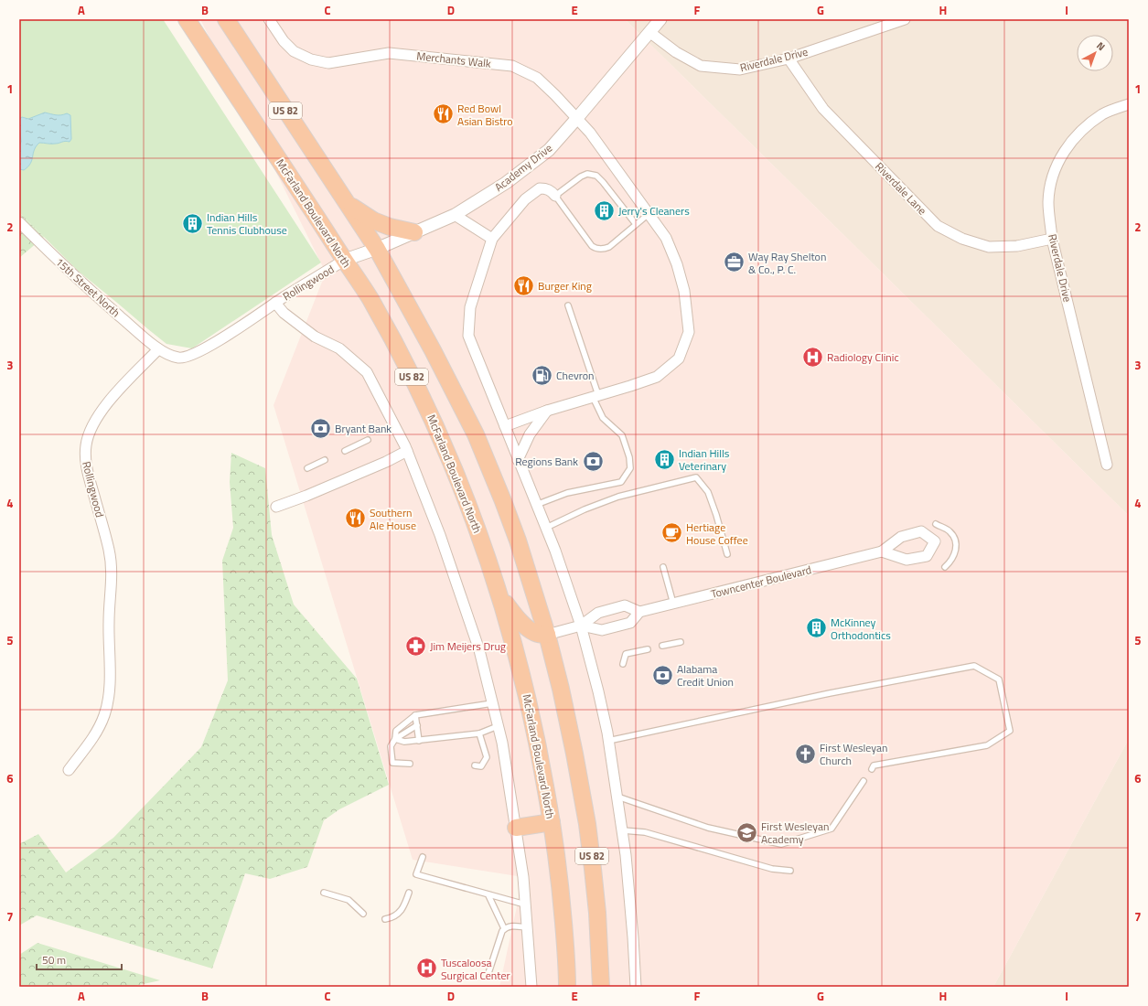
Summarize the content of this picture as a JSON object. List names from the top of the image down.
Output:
{
  "streets": {
    "highway": ["US 82", "McFarland Boulevard North"],
    "street": [
      "Merchants Walk",
      "Riverdale Drive",
      "Academy Drive",
      "Riverdale Lane",
      "Rollingwood",
      "15th Street North",
      "Towncenter Boulevard"
    ]
  },
  "crossings": [
    ["Merchants Walk", "Academy Drive"],
    ["Riverdale Drive", "Academy Drive"],
    ["Riverdale Drive", "Riverdale Lane"],
    ["US 82", "Academy Drive"],
    ["US 82", "Towncenter Boulevard"],
    ["Academy Drive", "McFarland Boulevard North"],
    ["Academy Drive", "Rollingwood"],
    ["McFarland Boulevard North", "Rollingwood"],
    ["Rollingwood", "15th Street North"]
  ],
  "places": {
    "restaurant": ["Red Bowl Asian Bistro", "Burger King", "Southern Ale House"],
    "building": [
      "Jerry's Cleaners",
      "Indian Hills Tennis Clubhouse",
      "Indian Hills Veterinary",
      "McKinney Orthodontics"
    ],
    "office": ["Way Ray Shelton & Co., P. C."],
    "hospital": ["Radiology Clinic", "Tuscaloosa Surgical Center"],
    "fuel station": ["Chevron"],
    "bank": ["Bryant Bank", "Regions Bank", "Alabama Credit Union"],
    "cafe": ["Hertiage House Coffee"],
    "pharmacy": ["Jim Meijers Drug"],
    "church": ["First Wesleyan Church"],
    "school or university": ["First Wesleyan Academy"]
  },
  "scale_bar": "50 m",
  "north": "top right",
  "grid": {
    "columns": [
      "A",
      "B",
      "C",
      "D",
      "E",
      "F",
      "G",
      "H",
      "I"
    ],
    "rows": [
      "1",
      "2",
      "3",
      "4",
      "5",
      "6",
      "7"
    ]
  }
}
